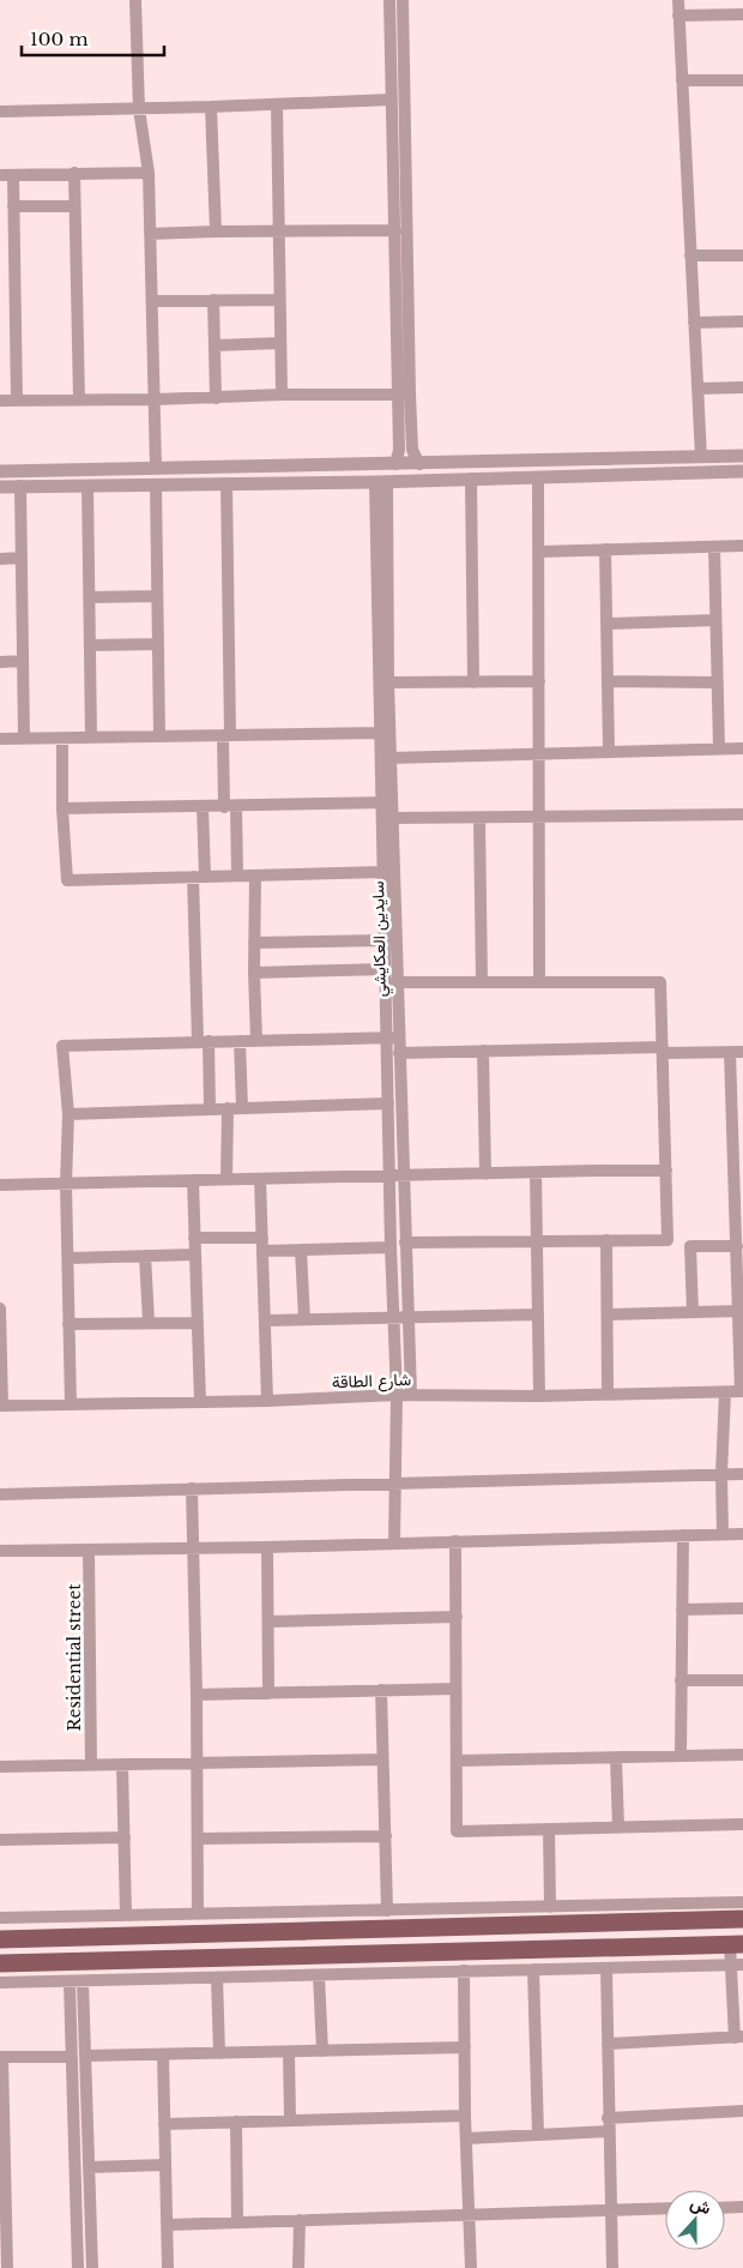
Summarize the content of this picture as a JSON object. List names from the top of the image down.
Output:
{
  "streets": {
    "street": ["سايدين العكايشي", "شارع الطاقة", "Residential street"]
  },
  "crossings": [
    ["سايدين العكايشي", "شارع الطاقة"]
  ],
  "scale_bar": "100 m",
  "north": "top"
}
